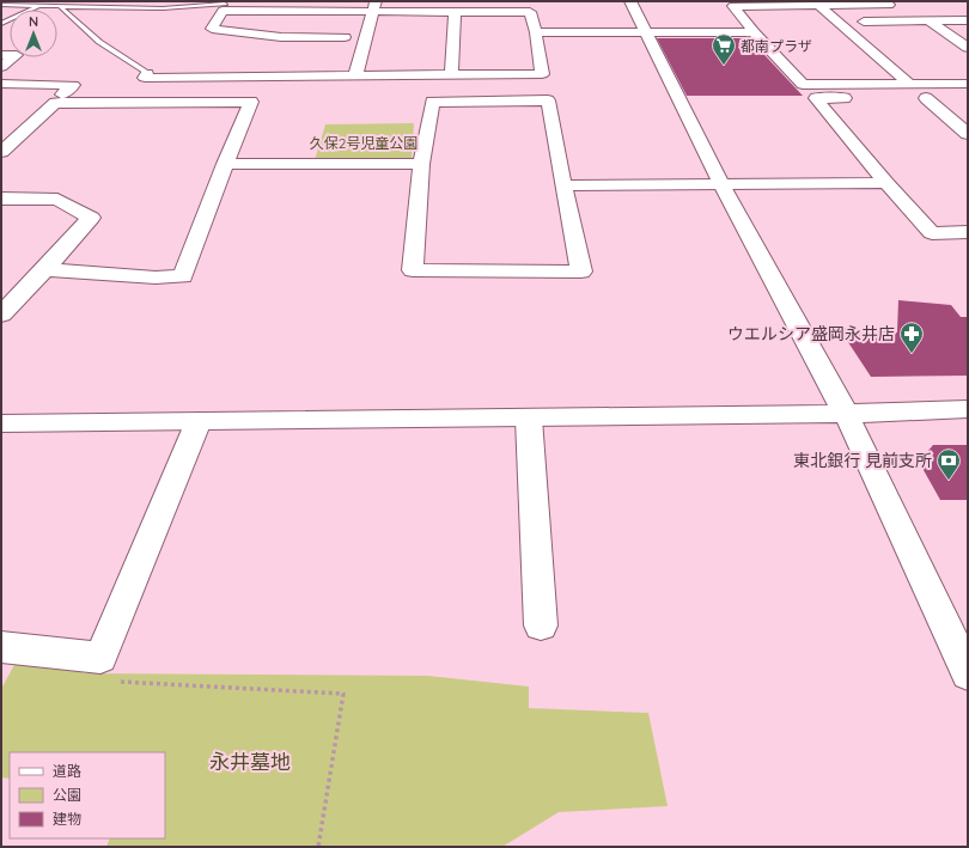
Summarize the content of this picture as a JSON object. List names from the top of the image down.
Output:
{
  "parks": ["久保2号児童公園", "永井墓地"],
  "places": {
    "supermarket": ["都南プラザ"],
    "pharmacy": ["ウエルシア盛岡永井店"],
    "bank": ["東北銀行 見前支所"]
  },
  "legend": ["道路", "公園", "建物"],
  "north": "top"
}
